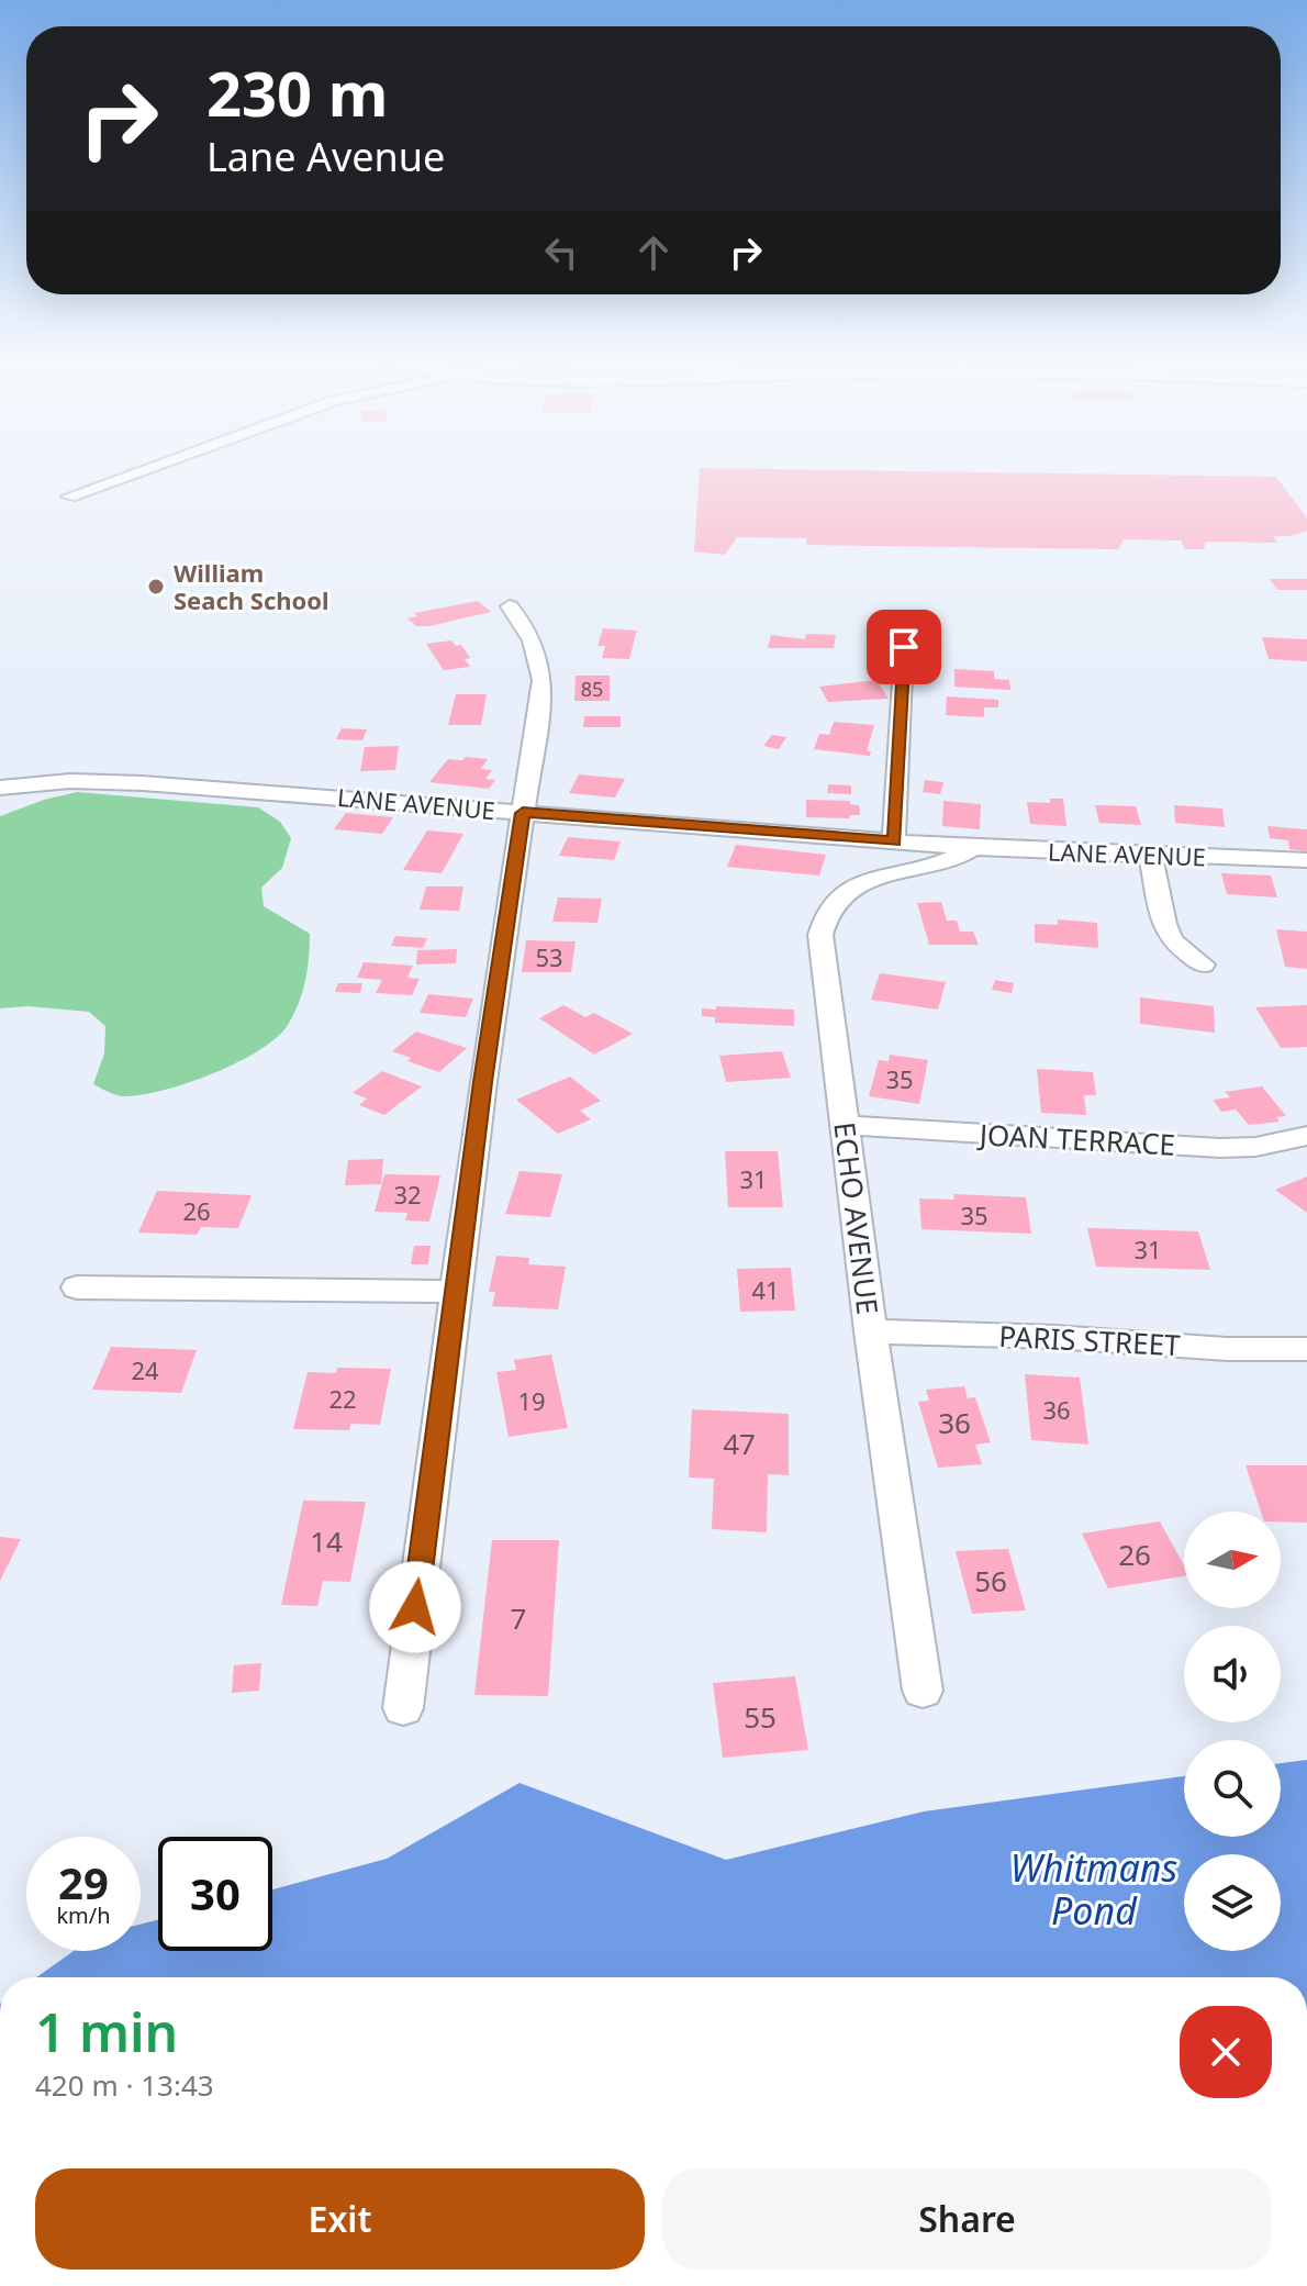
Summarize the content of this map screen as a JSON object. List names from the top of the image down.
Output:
{
  "streets": {
    "street": [
      "LANE AVENUE",
      "JOAN TERRACE",
      "ECHO AVENUE",
      "PARIS STREET"
    ]
  },
  "crossings": [
    ["LANE AVENUE", "ECHO AVENUE"],
    ["JOAN TERRACE", "ECHO AVENUE"],
    ["ECHO AVENUE", "PARIS STREET"]
  ],
  "water": ["Whitmans Pond"],
  "places": ["William Seach School"],
  "house_numbers": [
    "85",
    "53",
    "35",
    "31",
    "32",
    "26",
    "35",
    "31",
    "41",
    "24",
    "22",
    "19",
    "36",
    "36",
    "47",
    "14",
    "26",
    "56",
    "7",
    "55"
  ],
  "north": "right",
  "page": {
    "turn": ["230 m", "Lane Avenue"],
    "speed": "29 km/h",
    "limit": "30",
    "heading": ["1 min", "420 m · 13:43"],
    "buttons": ["Exit", "Share"]
  }
}
